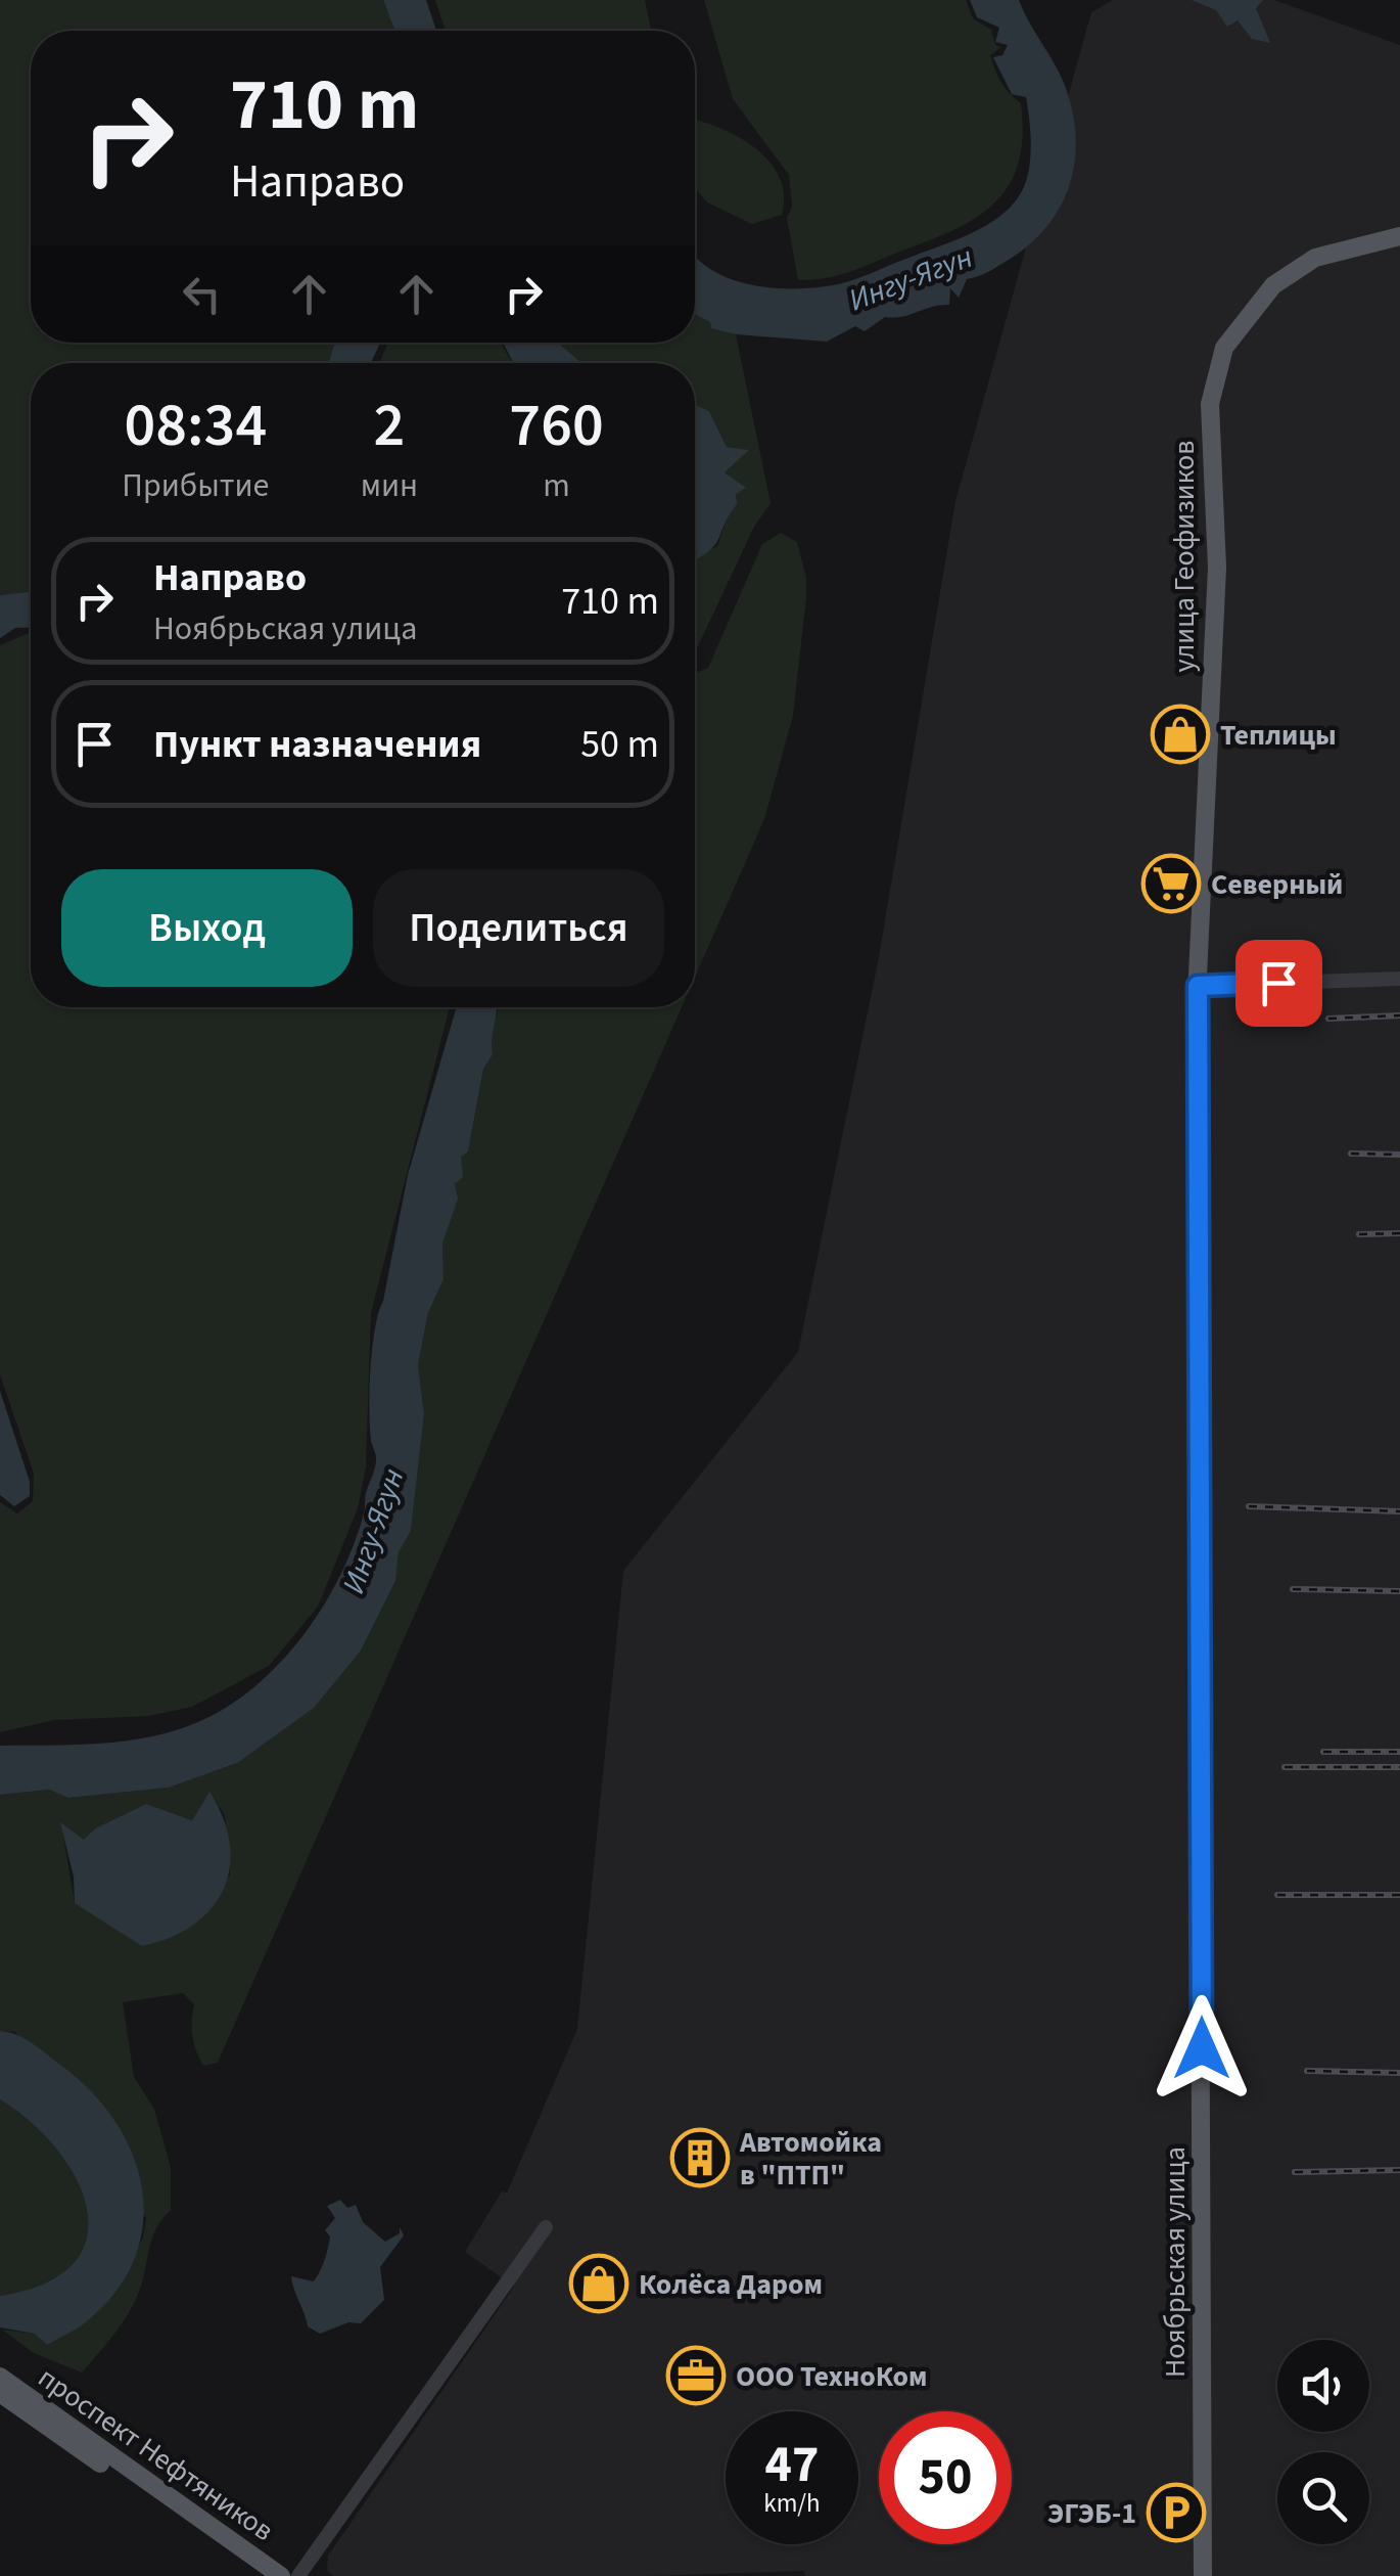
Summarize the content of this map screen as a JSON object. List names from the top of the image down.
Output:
{
  "streets": {
    "main road": ["улица Геофизиков", "Ноябрьская улица", "проспект Нефтяников"]
  },
  "crossings": [
    ["улица Геофизиков", "Ноябрьская улица"]
  ],
  "water": ["Ингу-Ягун"],
  "places": {
    "shop": ["Теплицы", "Колёса Даром"],
    "supermarket": ["Северный"],
    "building": ["Автомойка в \"ПТП\""],
    "office": ["ООО ТехноКом"],
    "parking": ["ЭГЭБ-1"]
  },
  "page": {
    "turn": ["710 m", "Направо"],
    "eta": [
      "08:34",
      "Прибытие",
      "2",
      "мин",
      "760",
      "m"
    ],
    "list": [
      {
        "name": "Направо",
        "note": "Ноябрьская улица",
        "value": "710 m"
      },
      {
        "name": "Пункт назначения",
        "value": "50 m"
      }
    ],
    "buttons": ["Выход", "Поделиться"],
    "speed": "47 km/h",
    "limit": "50"
  }
}
